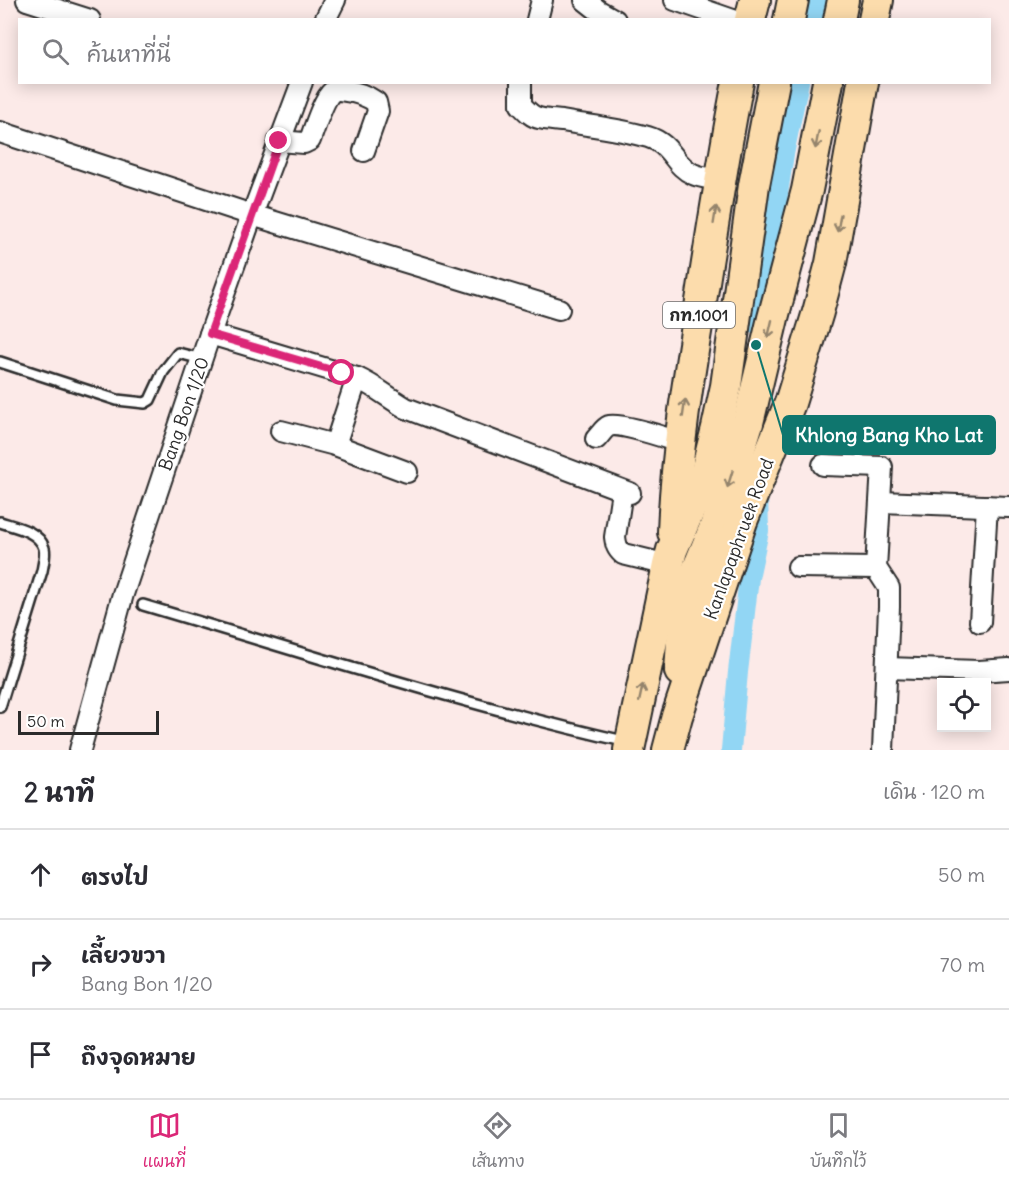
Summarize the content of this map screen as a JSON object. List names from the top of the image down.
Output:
{
  "streets": {
    "main road": ["กท.1001", "Kanlapaphruek Road"],
    "street": ["Bang Bon 1/20"]
  },
  "places": ["Khlong Bang Kho Lat"],
  "scale_bar": "50 m",
  "page": {
    "search": "ค้นหาที่นี่",
    "scale": "50 m",
    "heading": ["2 นาที", "เดิน · 120 m"],
    "list": [
      ["ตรงไป", "50 m"],
      ["เลี้ยวขวา", "Bang Bon 1/20", "70 m"],
      "ถึงจุดหมาย"
    ],
    "nav": ["แผนที่", "เส้นทาง", "บันทึกไว้"]
  }
}
